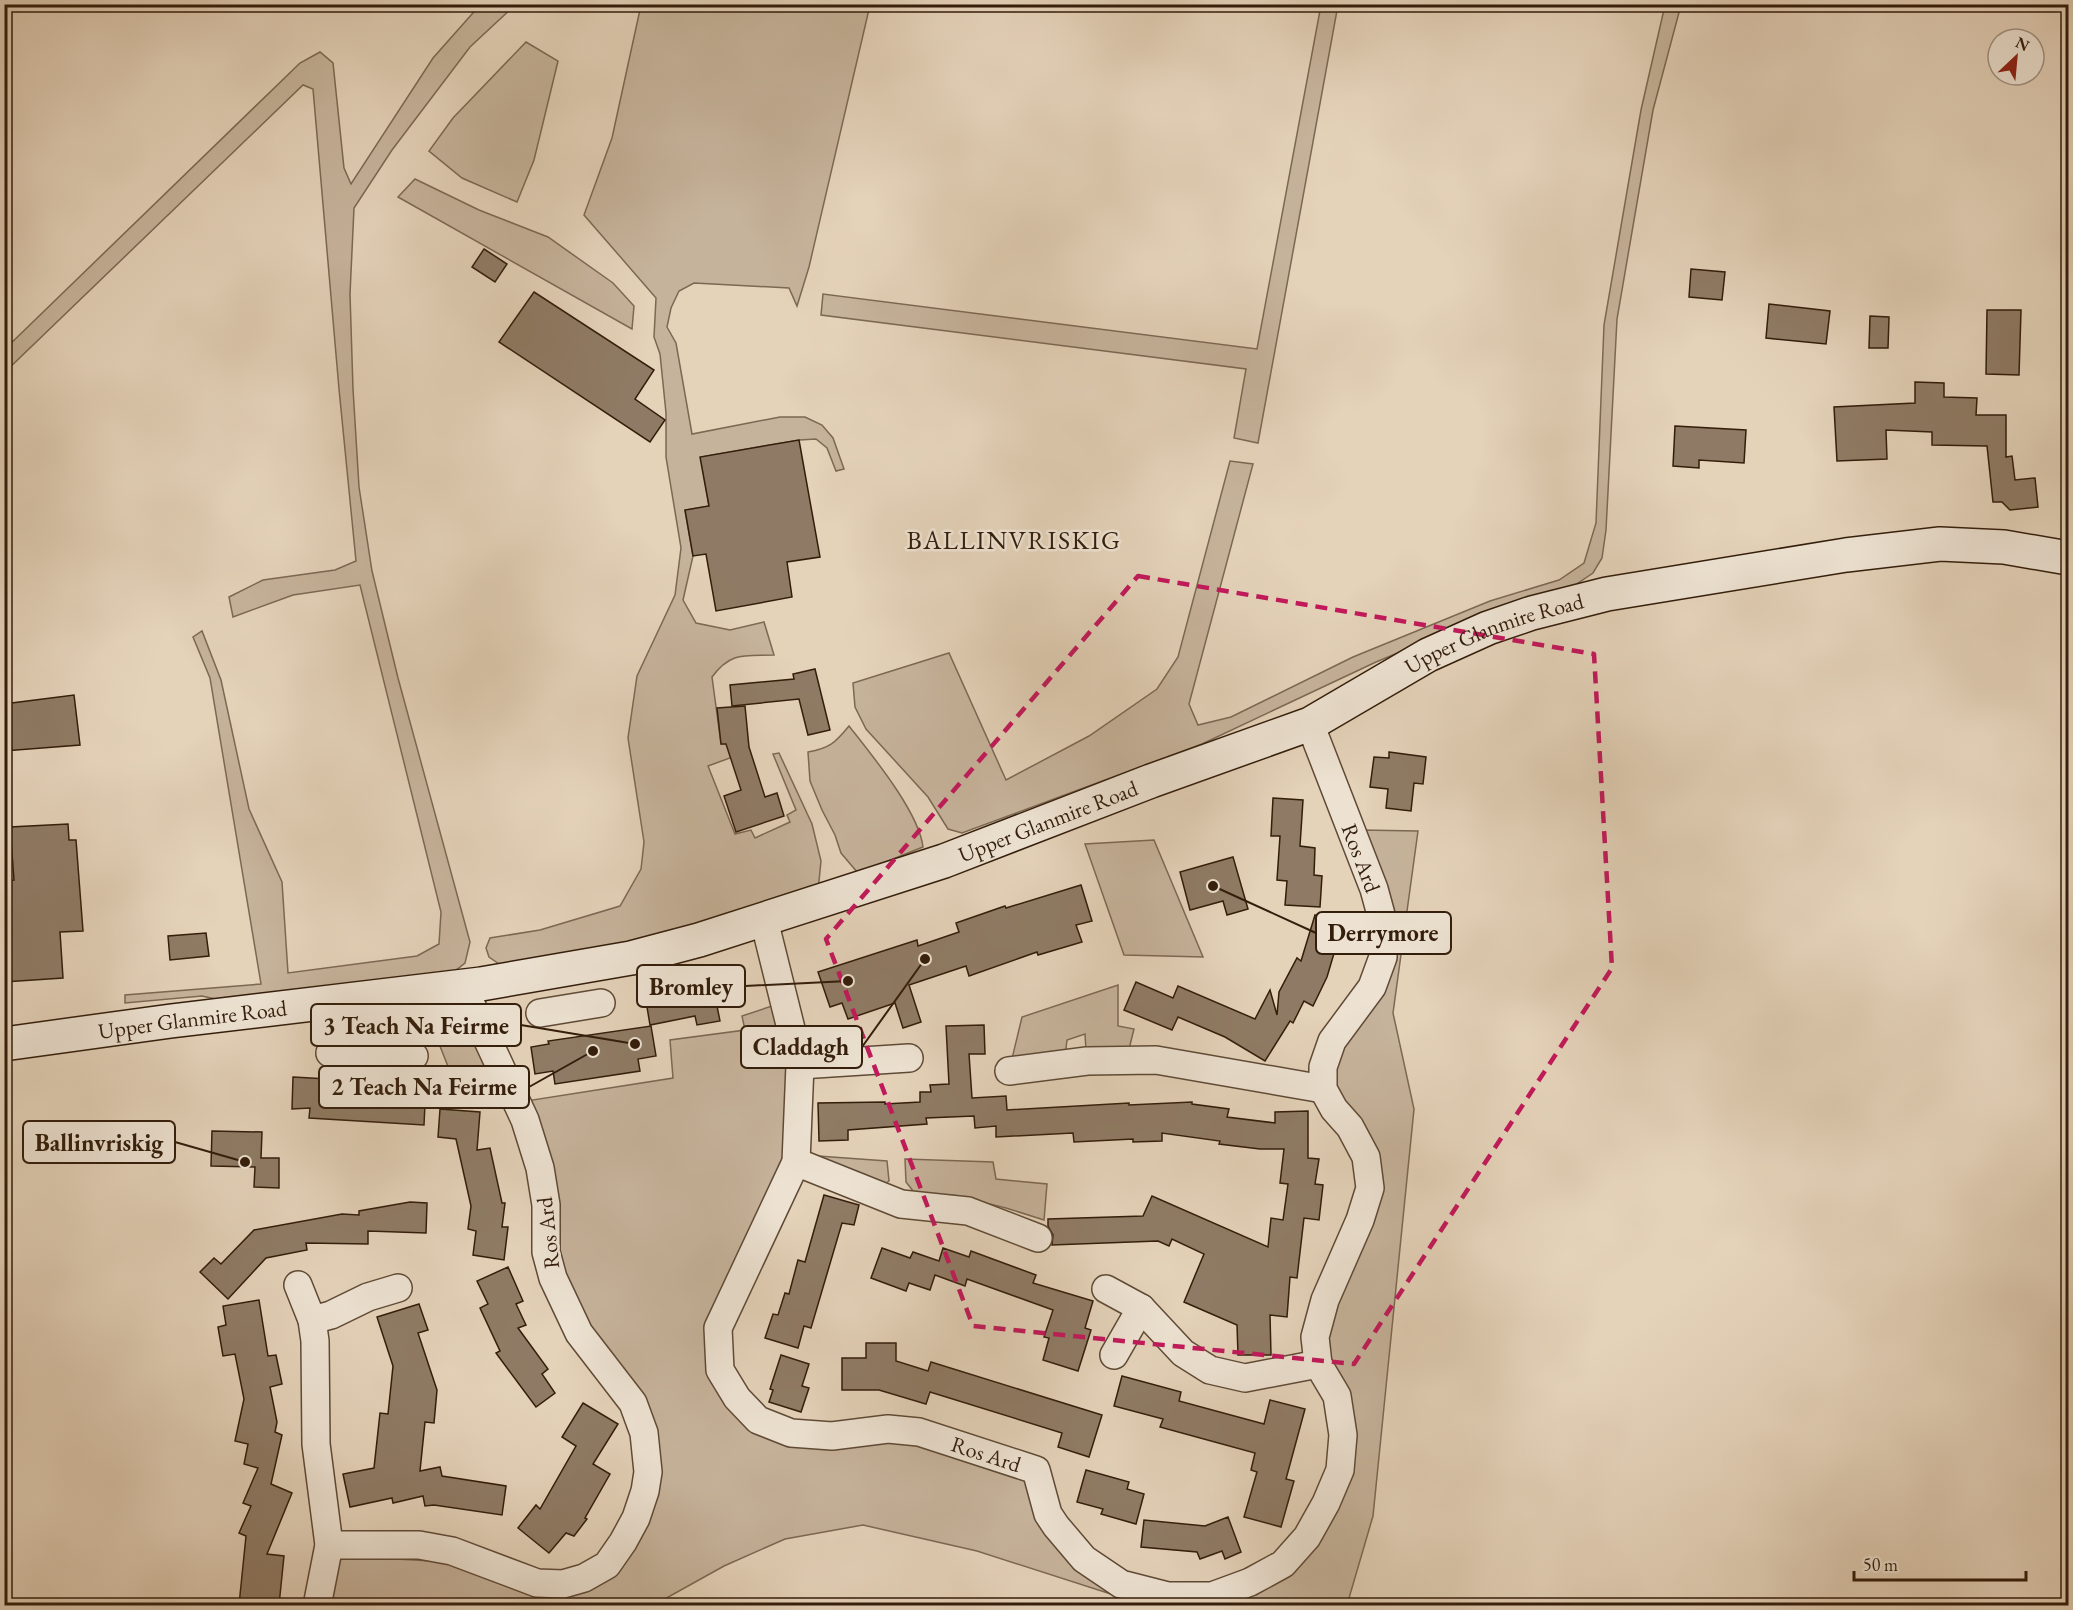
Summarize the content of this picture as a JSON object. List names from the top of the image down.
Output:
{
  "streets": {
    "main road": ["Upper Glanmire Road"],
    "street": ["Ros Ard"]
  },
  "crossings": [
    ["Upper Glanmire Road", "Ros Ard"]
  ],
  "districts": ["BALLINVRISKIG"],
  "places": [
    "Derrymore",
    "Claddagh",
    "Bromley",
    "3 Teach Na Feirme",
    "2 Teach Na Feirme",
    "Ballinvriskig"
  ],
  "scale_bar": "50 m",
  "north": "top right"
}
